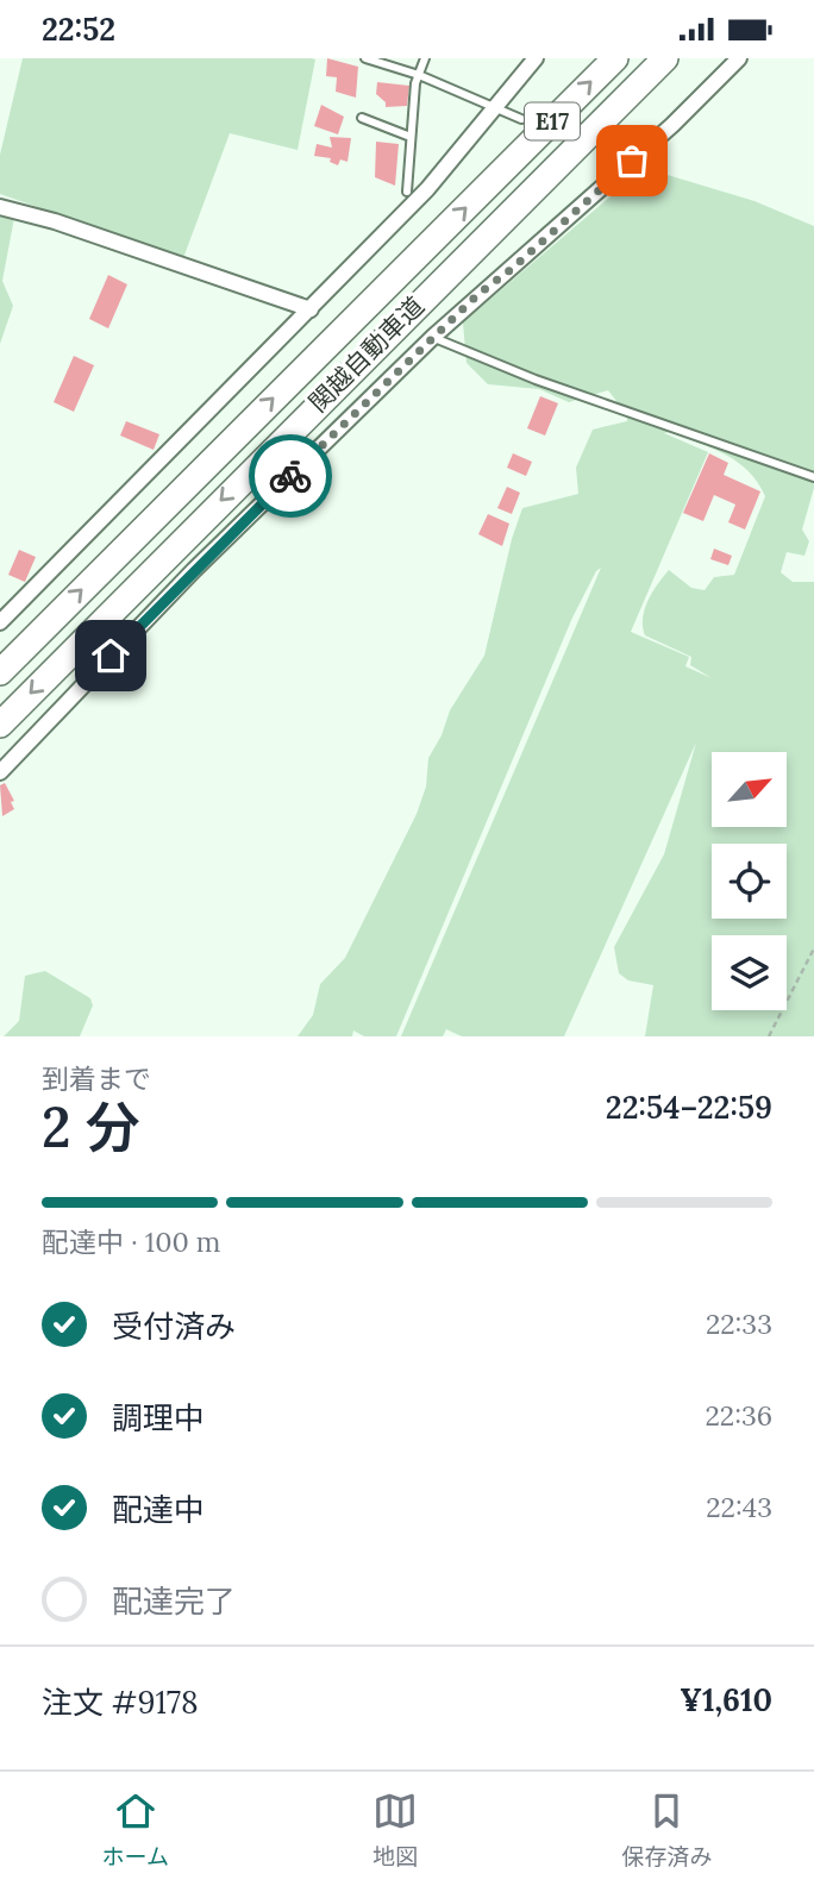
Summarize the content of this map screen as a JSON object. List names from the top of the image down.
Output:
{
  "streets": {
    "highway": ["E17", "関越自動車道"]
  },
  "north": "top right",
  "page": {
    "status": "22:52",
    "heading": ["2 分", "到着まで", "22:54–22:59"],
    "panel": ["注文 #9178", "¥1,610"],
    "bar": "配達中 · 100 m",
    "list": [
      ["受付済み", "22:33"],
      ["調理中", "22:36"],
      ["配達中", "22:43"],
      "配達完了"
    ],
    "tabs": ["ホーム", "地図", "保存済み"]
  }
}
